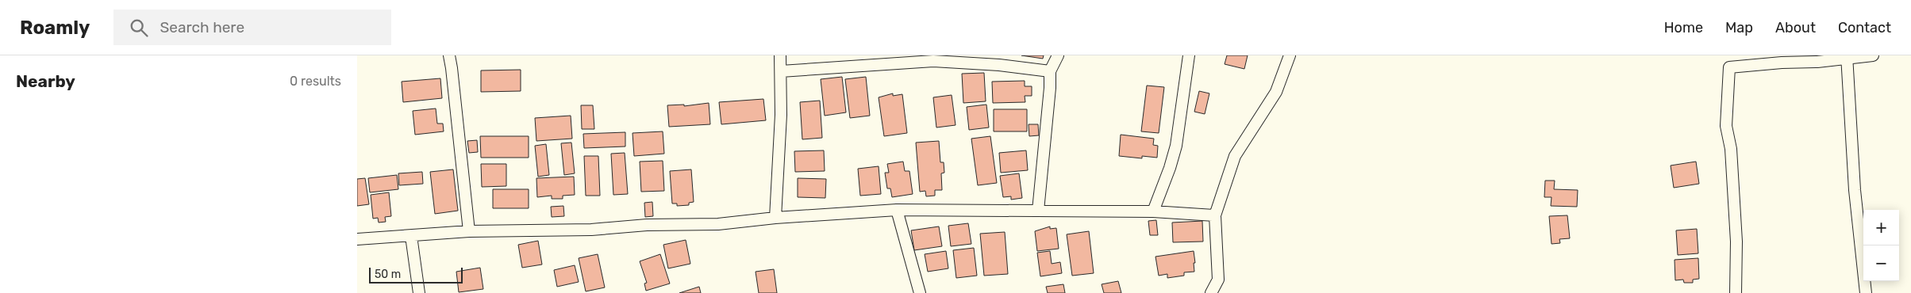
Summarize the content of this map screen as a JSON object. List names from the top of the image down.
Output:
{
  "scale_bar": "50 m",
  "page": {
    "header": "Roamly",
    "search": "Search here",
    "nav": [
      "Home",
      "Map",
      "About",
      "Contact"
    ],
    "heading": ["Nearby", "0 results"],
    "map_buttons": ["+", "−"],
    "scale": "50 m"
  }
}
